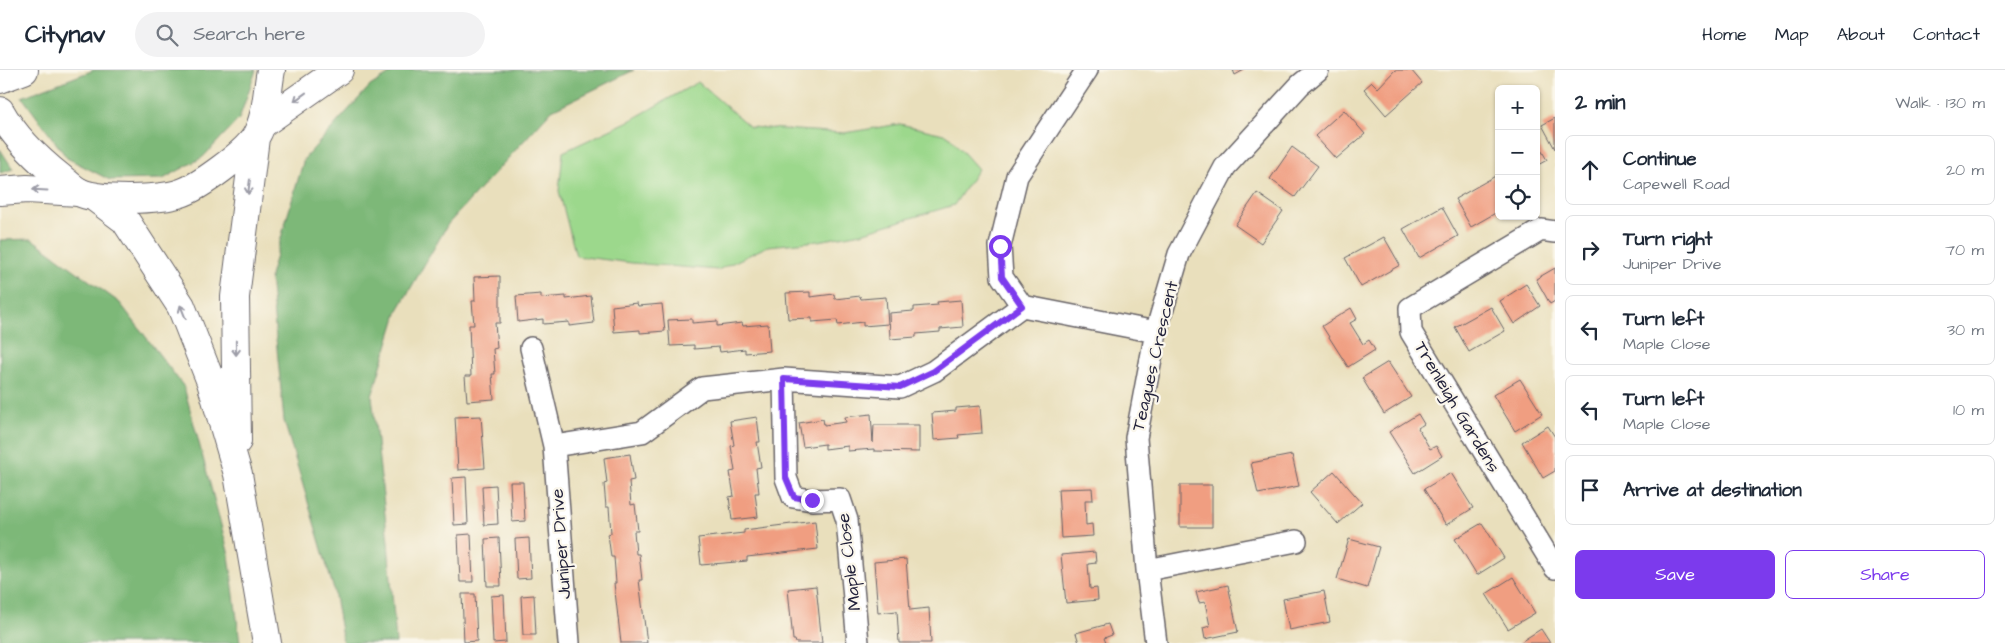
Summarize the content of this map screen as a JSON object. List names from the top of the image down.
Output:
{
  "streets": {
    "street": [
      "Teagues Crescent",
      "Trenleigh Gardens",
      "Juniper Drive",
      "Maple Close"
    ]
  },
  "page": {
    "header": "Citynav",
    "search": "Search here",
    "nav": [
      "Home",
      "Map",
      "About",
      "Contact"
    ],
    "heading": ["2 min", "Walk · 130 m"],
    "map_buttons": ["+", "−"],
    "list": [
      ["Continue", "Capewell Road", "20 m"],
      ["Turn right", "Juniper Drive", "70 m"],
      ["Turn left", "Maple Close", "30 m"],
      ["Turn left", "Maple Close", "10 m"],
      "Arrive at destination"
    ],
    "buttons": ["Save", "Share"]
  }
}
